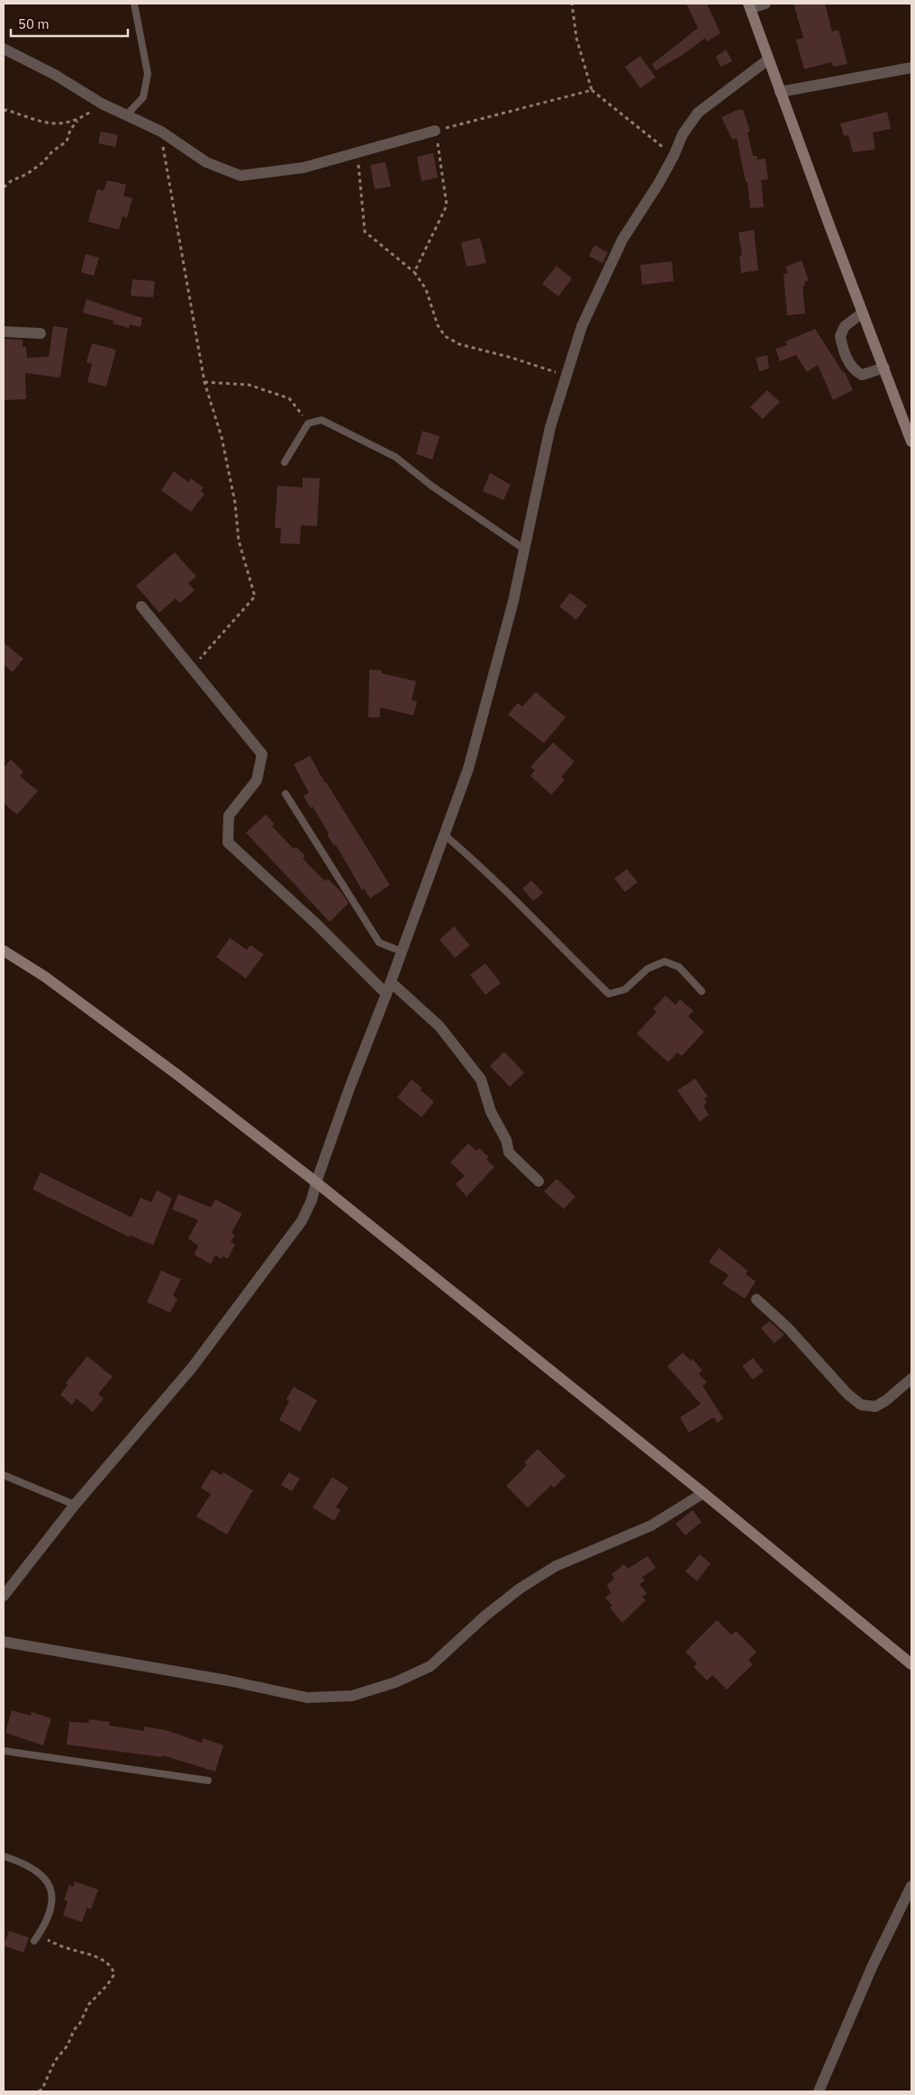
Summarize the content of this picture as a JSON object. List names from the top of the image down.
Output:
{
  "scale_bar": "50 m"
}
